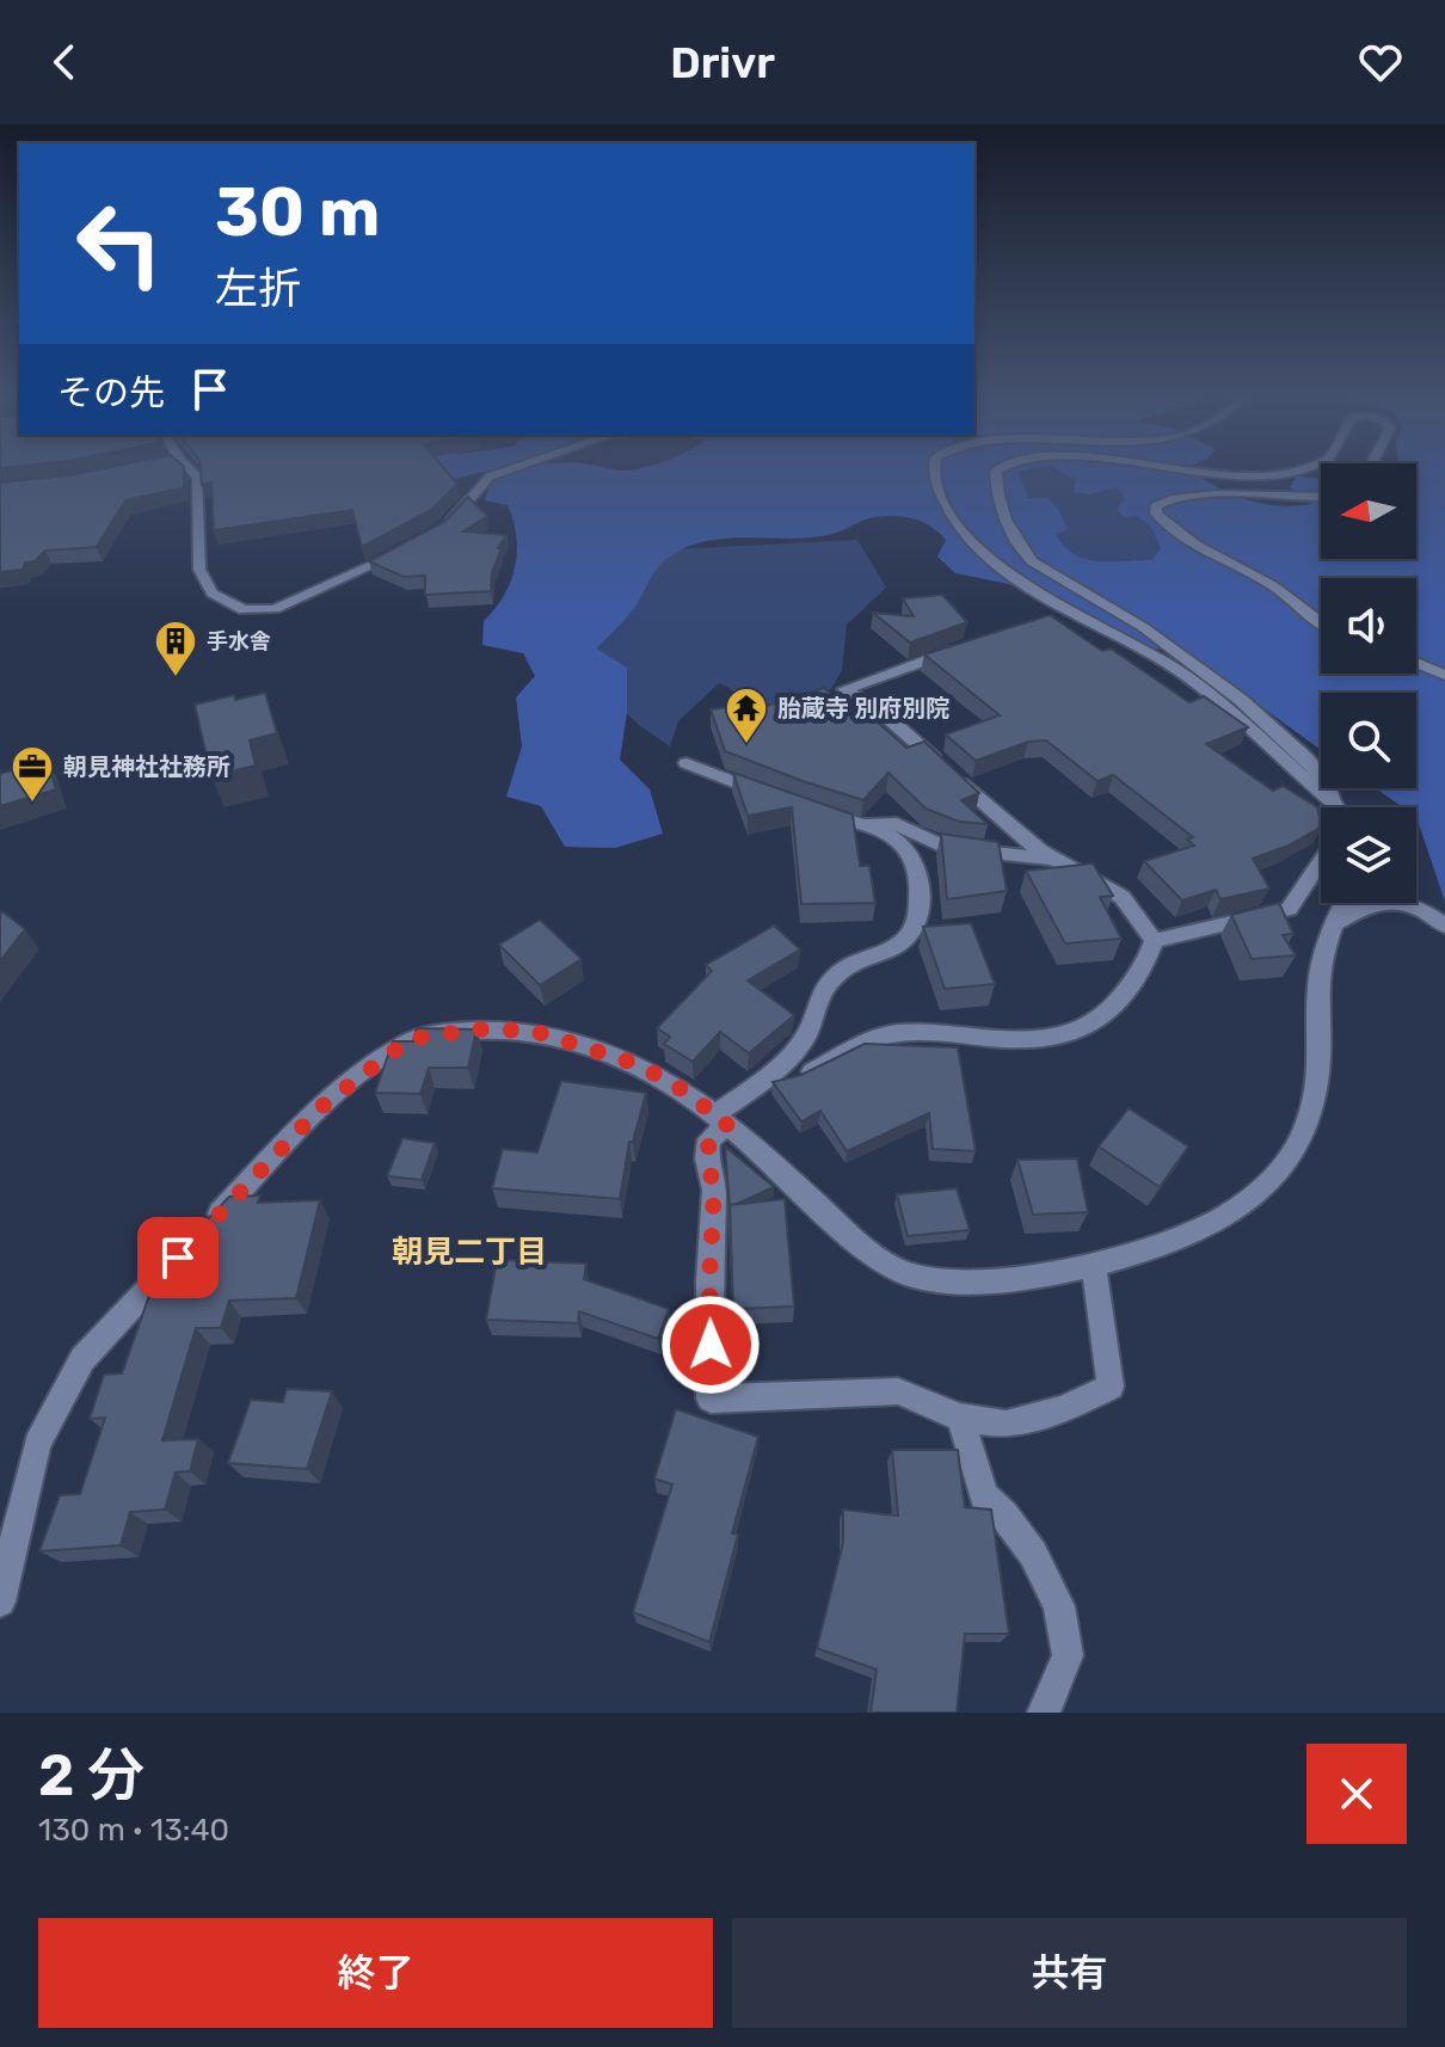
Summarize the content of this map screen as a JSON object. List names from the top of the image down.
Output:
{
  "districts": ["朝見二丁目"],
  "places": {
    "building": ["手水舎"],
    "temple": ["胎蔵寺 別府別院"],
    "office": ["朝見神社社務所"]
  },
  "north": "left",
  "page": {
    "header": "Drivr",
    "turn": ["30 m", "左折"],
    "then": "その先",
    "heading": ["2 分", "130 m · 13:40"],
    "buttons": ["終了", "共有"]
  }
}
